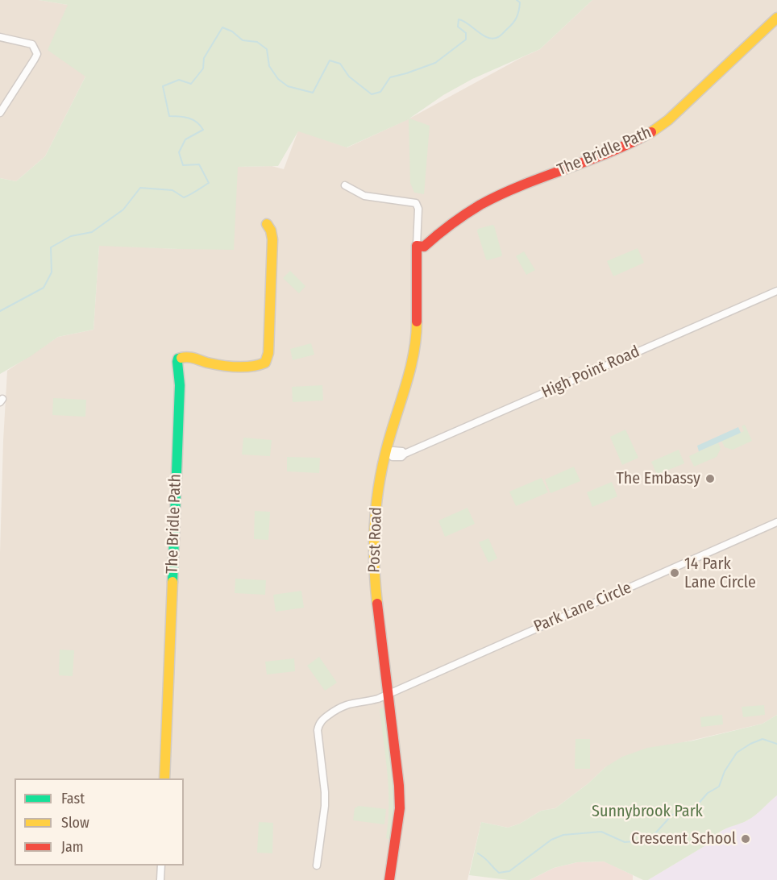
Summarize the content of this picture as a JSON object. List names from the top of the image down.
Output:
{
  "streets": {
    "street": [
      "The Bridle Path",
      "High Point Road",
      "Post Road",
      "Park Lane Circle"
    ]
  },
  "crossings": [
    ["The Bridle Path", "Post Road"],
    ["High Point Road", "Post Road"],
    ["Post Road", "Park Lane Circle"]
  ],
  "parks": ["Sunnybrook Park"],
  "places": ["The Embassy", "14 Park Lane Circle", "Crescent School"],
  "legend": ["Fast", "Slow", "Jam"]
}
